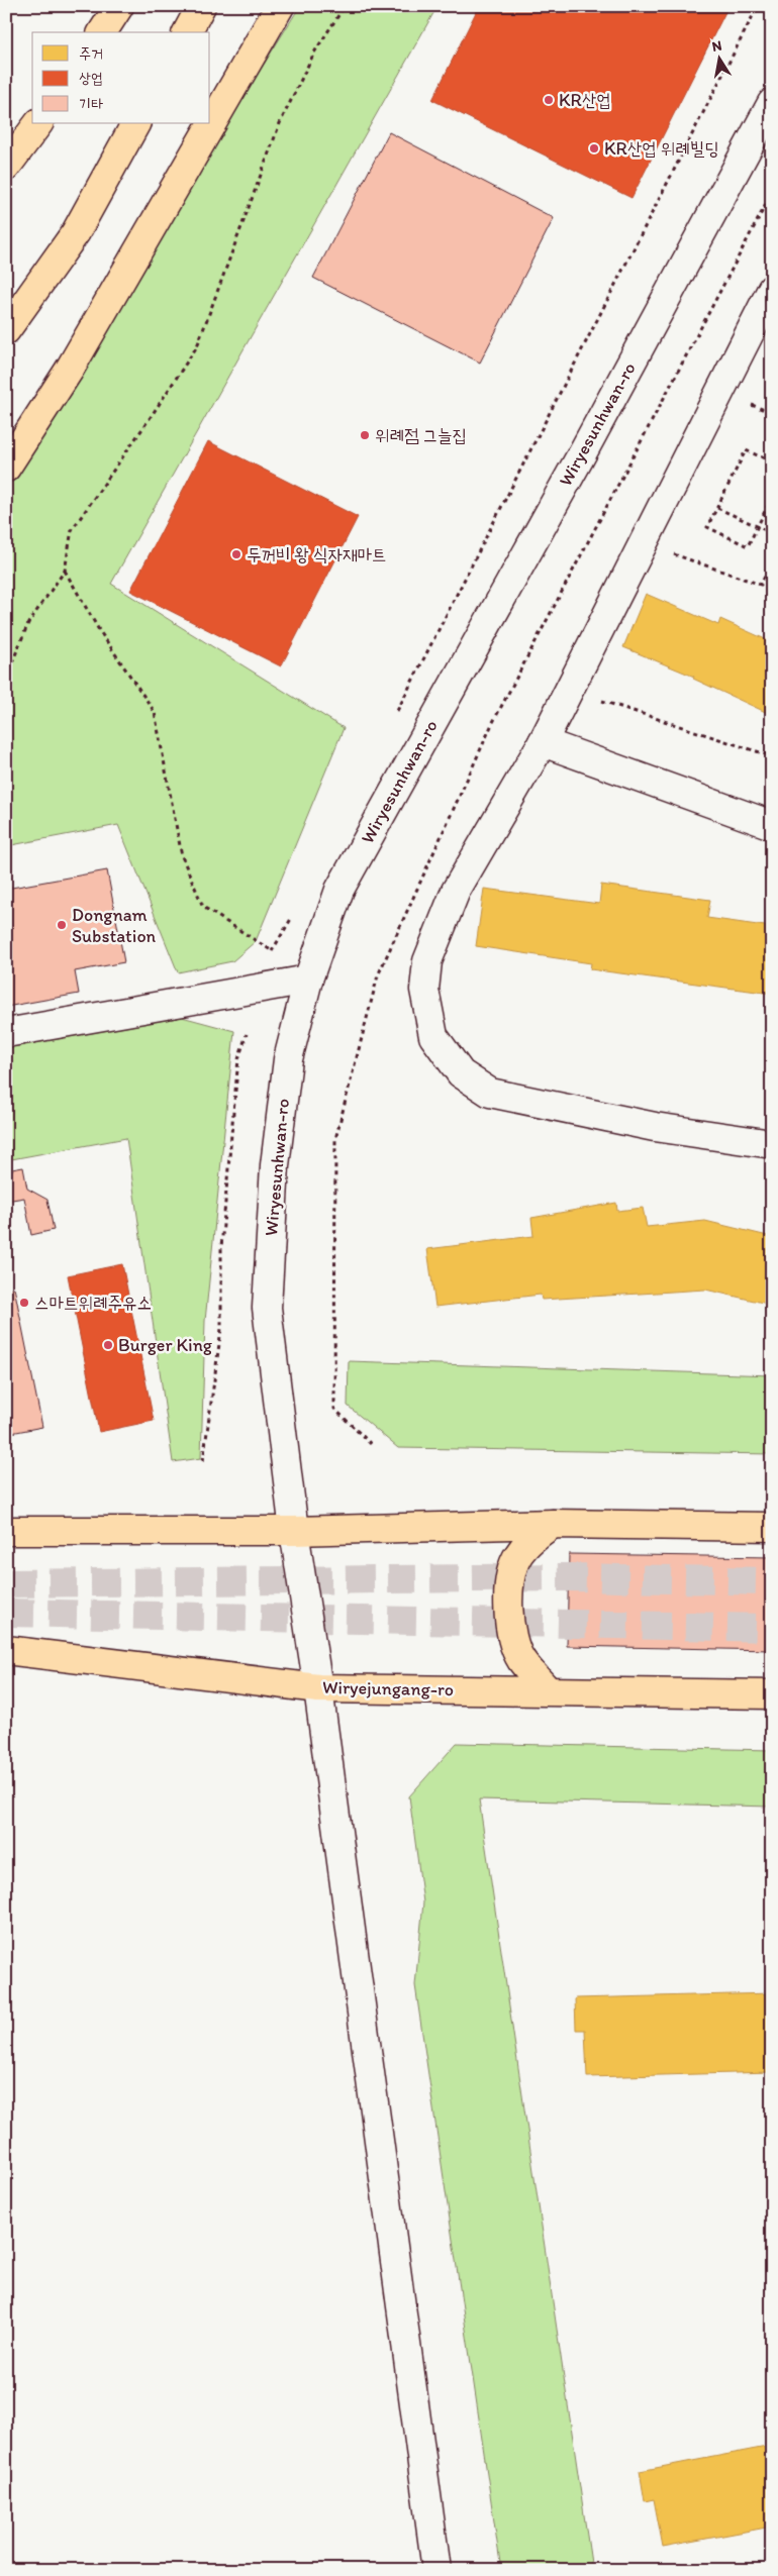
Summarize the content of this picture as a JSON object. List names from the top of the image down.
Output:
{
  "streets": {
    "main road": ["Wiryejungang-ro"],
    "street": ["Wiryesunhwan-ro"]
  },
  "crossings": [
    ["Wiryesunhwan-ro", "Wiryejungang-ro"]
  ],
  "places": [
    "KR산업",
    "KR산업 위례빌딩",
    "위례점 그늘집",
    "두꺼비 왕 식자재마트",
    "Dongnam Substation",
    "스마트위례주유소",
    "Burger King"
  ],
  "legend": ["주거", "상업", "기타"],
  "north": "top"
}
